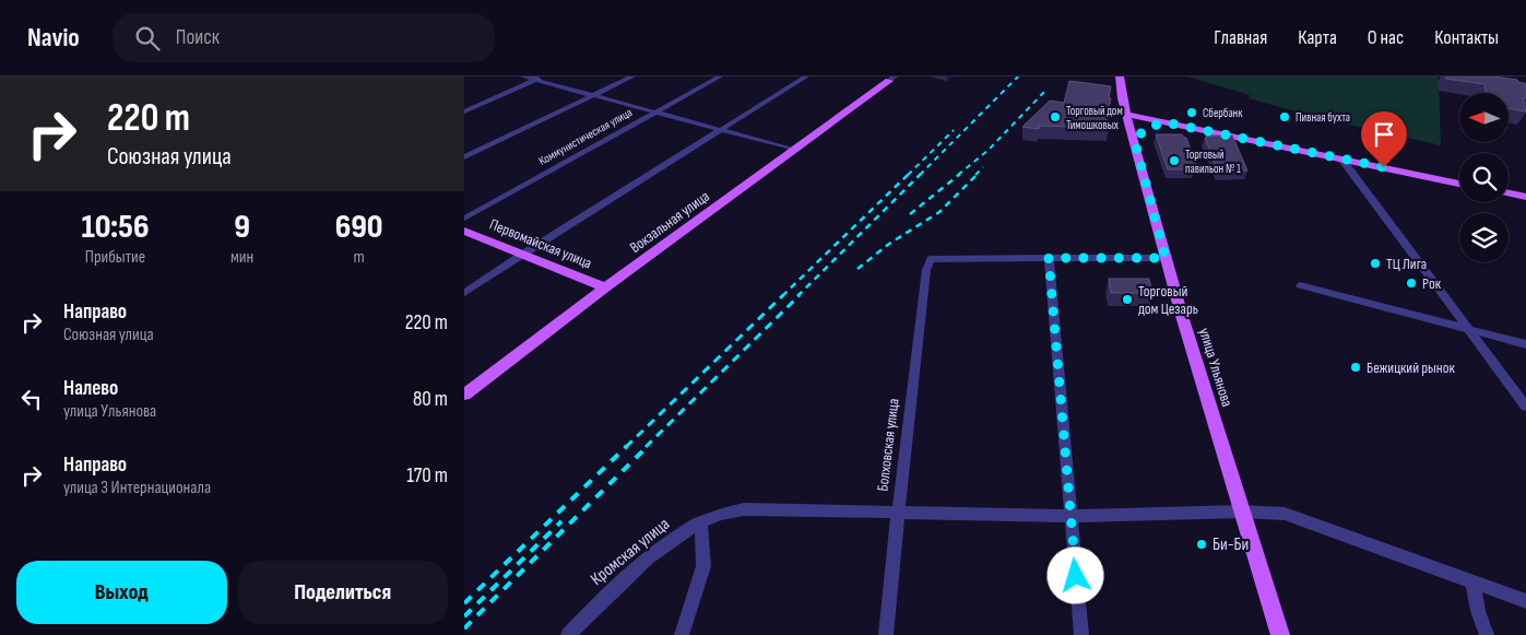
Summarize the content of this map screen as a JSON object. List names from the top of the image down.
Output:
{
  "streets": {
    "main road": ["Вокзальная улица", "Первомайская улица", "улица Ульянова"],
    "street": ["Коммунистическая улица", "Болховская улица", "Кромская улица"]
  },
  "crossings": [
    ["Вокзальная улица", "Первомайская улица"],
    ["улица Ульянова", "Кромская улица"],
    ["Болховская улица", "Кромская улица"]
  ],
  "places": [
    "Сбербанк",
    "Торговый дом Тимошковых",
    "Пивная бухта",
    "Торговый павильон № 1",
    "ТЦ Лига",
    "Рок",
    "Торговый дом Цезарь",
    "Бежицкий рынок",
    "Би-Би"
  ],
  "north": "left",
  "page": {
    "header": "Navio",
    "search": "Поиск",
    "nav": [
      "Главная",
      "Карта",
      "О нас",
      "Контакты"
    ],
    "turn": ["220 m", "Союзная улица"],
    "eta": [
      "10:56",
      "Прибытие",
      "9",
      "мин",
      "690",
      "m"
    ],
    "list": [
      {
        "name": "Направо",
        "note": "Союзная улица",
        "value": "220 m"
      },
      {
        "name": "Налево",
        "note": "улица Ульянова",
        "value": "80 m"
      },
      {
        "name": "Направо",
        "note": "улица 3 Интернационала",
        "value": "170 m"
      }
    ],
    "buttons": ["Выход", "Поделиться"]
  }
}
